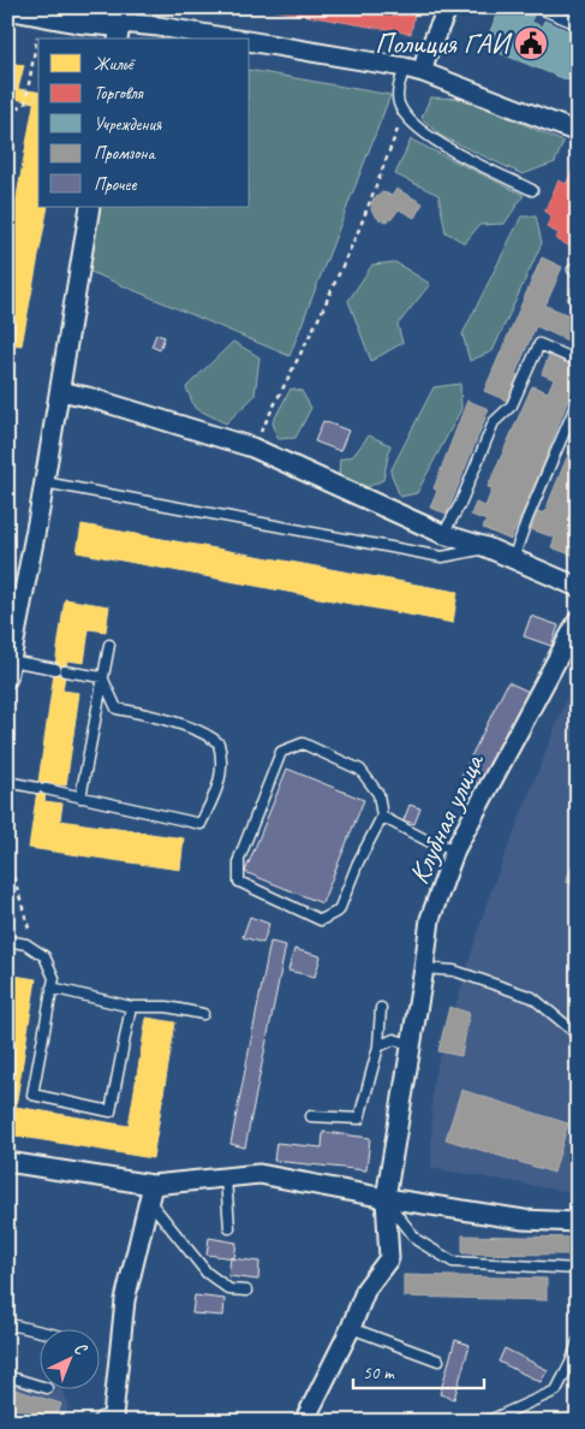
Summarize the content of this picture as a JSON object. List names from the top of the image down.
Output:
{
  "streets": {
    "street": ["Клубная улица"]
  },
  "places": {
    "public building": ["Полиция ГАИ"]
  },
  "legend": [
    "Жильё",
    "Торговля",
    "Учреждения",
    "Промзона",
    "Прочее"
  ],
  "scale_bar": "50 m",
  "north": "top right"
}
